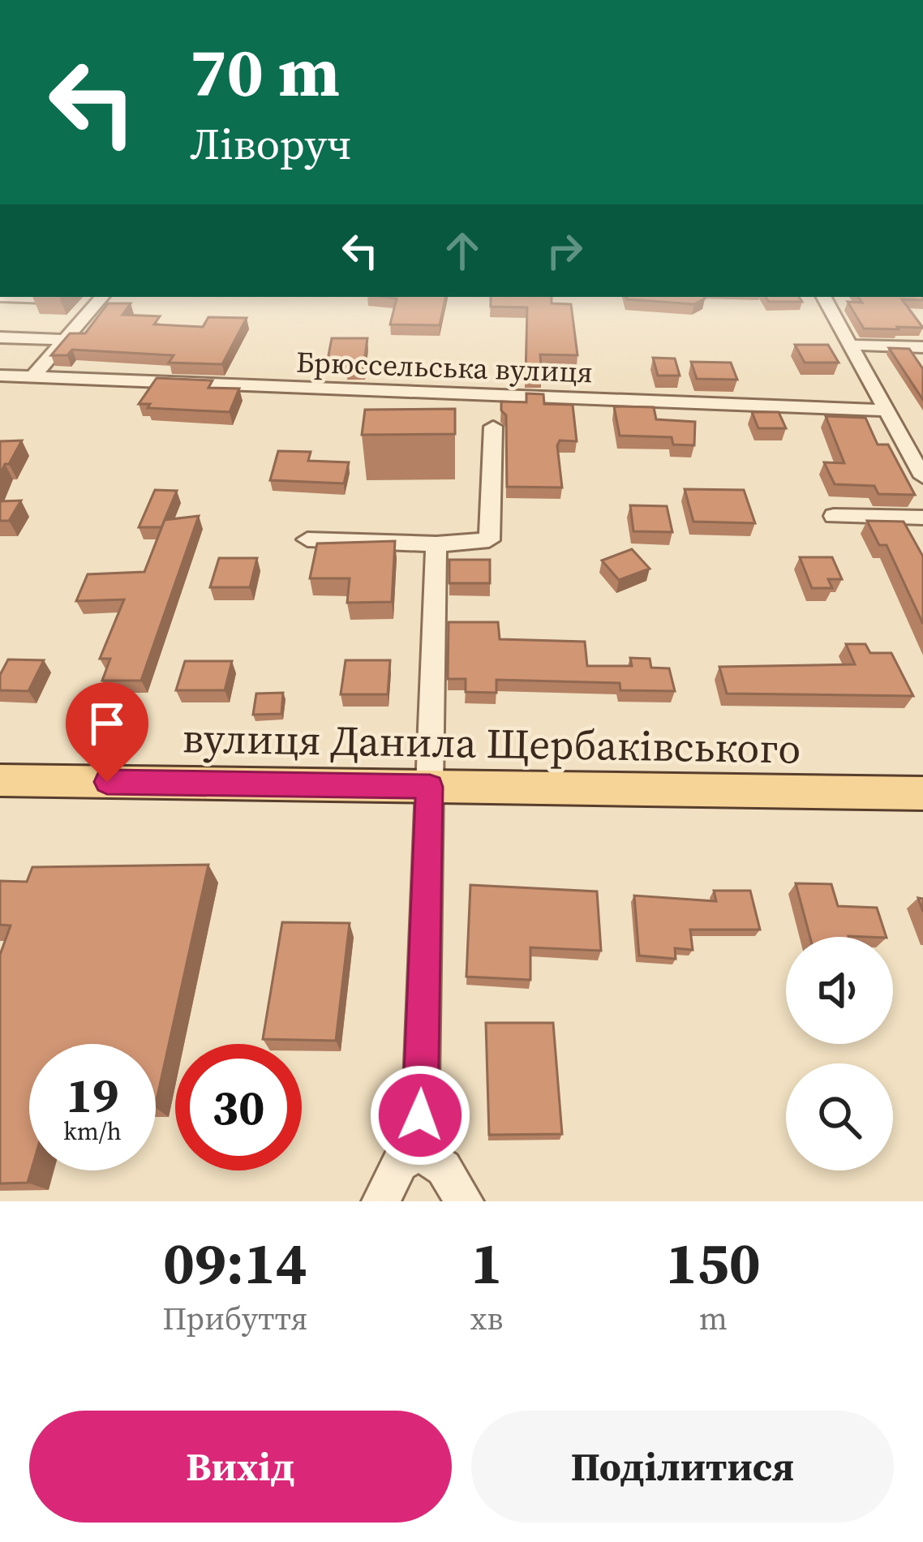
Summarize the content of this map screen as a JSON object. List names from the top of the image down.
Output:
{
  "streets": {
    "main road": ["вулиця Данила Щербаківського"],
    "street": ["Брюссельська вулиця"]
  },
  "page": {
    "turn": ["70 m", "Ліворуч"],
    "speed": "19 km/h",
    "limit": "30",
    "eta": [
      "09:14",
      "Прибуття",
      "1",
      "хв",
      "150",
      "m"
    ],
    "buttons": ["Вихід", "Поділитися"]
  }
}
